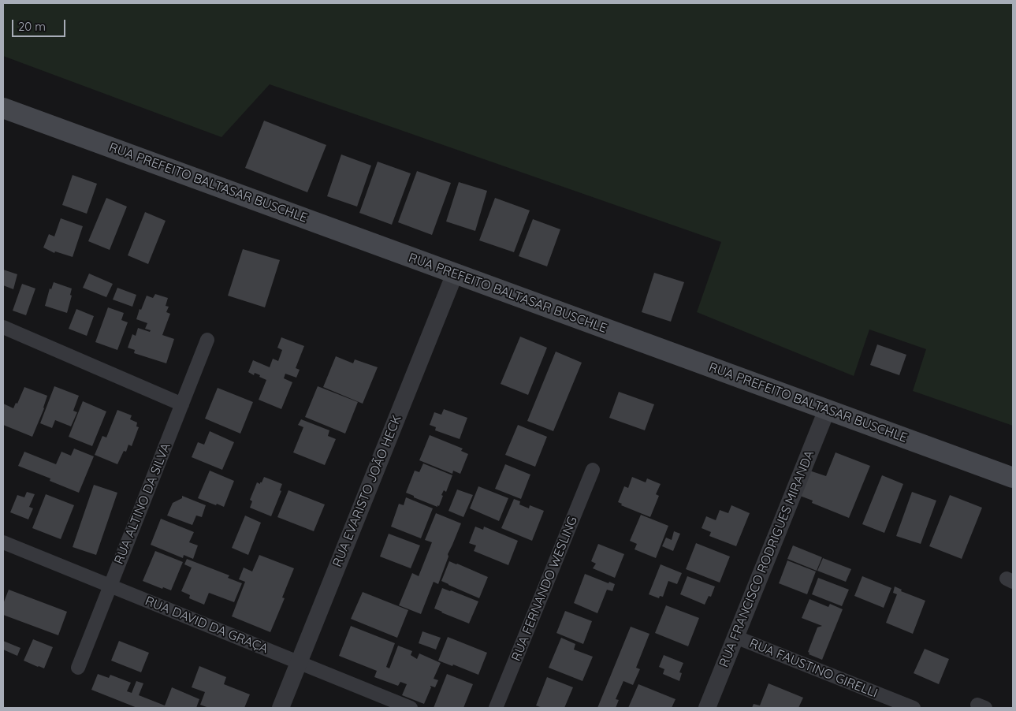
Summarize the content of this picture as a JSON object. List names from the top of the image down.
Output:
{
  "streets": {
    "main road": ["RUA PREFEITO BALTASAR BUSCHLE"],
    "street": [
      "RUA EVARISTO JOÃO HECK",
      "RUA ALTINO DA SILVA",
      "RUA FRANCISCO RODRIGUES MIRANDA",
      "RUA FERNANDO WESLING",
      "RUA DAVID DA GRAÇA",
      "RUA FAUSTINO GIRELLI"
    ]
  },
  "crossings": [
    ["RUA PREFEITO BALTASAR BUSCHLE", "RUA EVARISTO JOÃO HECK"],
    ["RUA PREFEITO BALTASAR BUSCHLE", "RUA FRANCISCO RODRIGUES MIRANDA"],
    ["RUA EVARISTO JOÃO HECK", "RUA DAVID DA GRAÇA"],
    ["RUA ALTINO DA SILVA", "RUA DAVID DA GRAÇA"],
    ["RUA FRANCISCO RODRIGUES MIRANDA", "RUA FAUSTINO GIRELLI"]
  ],
  "scale_bar": "20 m"
}
